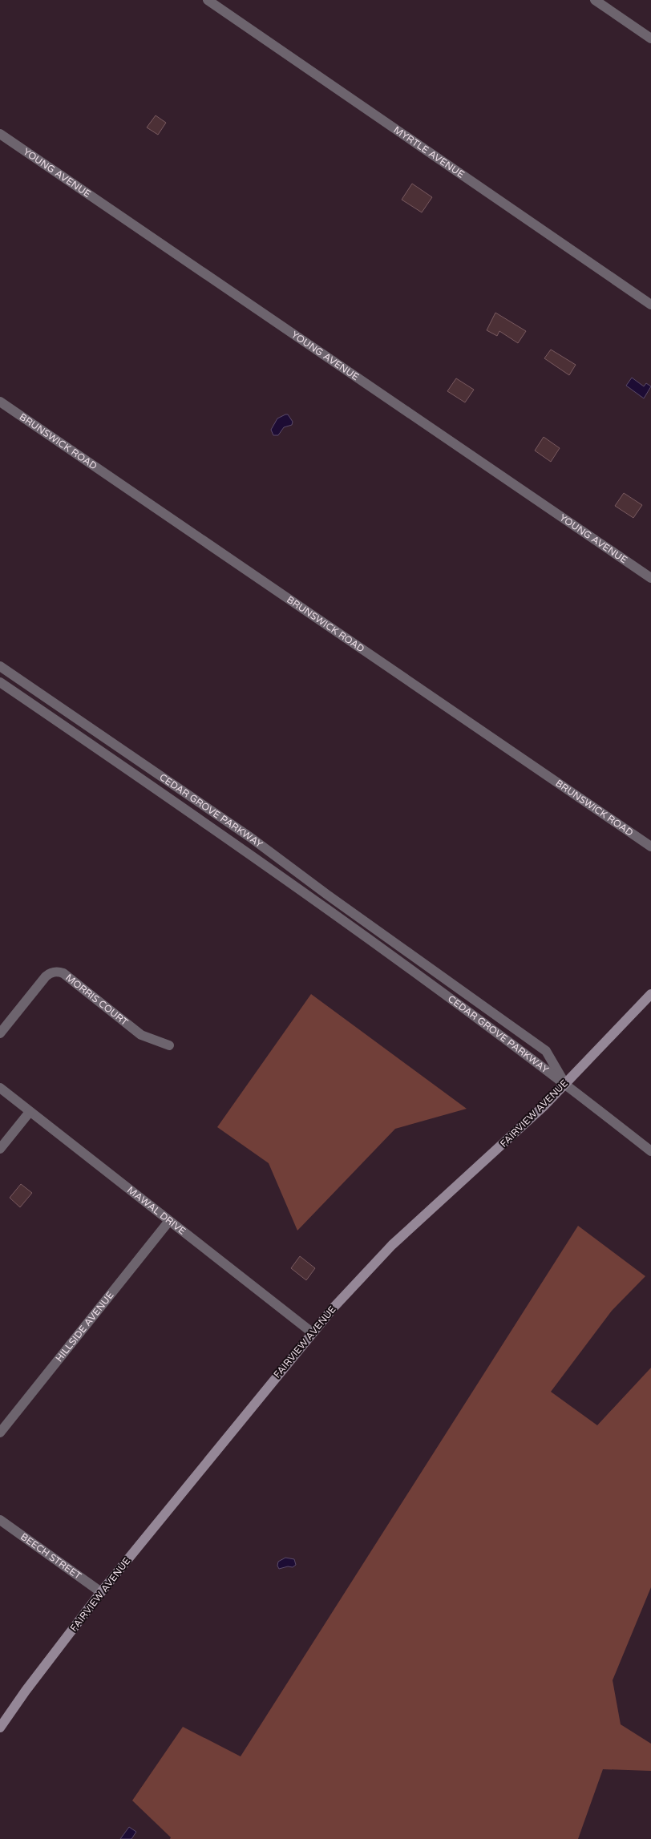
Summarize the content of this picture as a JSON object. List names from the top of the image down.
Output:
{
  "streets": {
    "main road": ["FAIRVIEW AVENUE"],
    "street": [
      "MYRTLE AVENUE",
      "YOUNG AVENUE",
      "BRUNSWICK ROAD",
      "CEDAR GROVE PARKWAY",
      "MORRIS COURT",
      "MAWAL DRIVE",
      "HILLSIDE AVENUE",
      "BEECH STREET"
    ]
  },
  "crossings": [
    ["CEDAR GROVE PARKWAY", "FAIRVIEW AVENUE"],
    ["FAIRVIEW AVENUE", "MAWAL DRIVE"],
    ["FAIRVIEW AVENUE", "BEECH STREET"],
    ["MAWAL DRIVE", "HILLSIDE AVENUE"]
  ]
}
